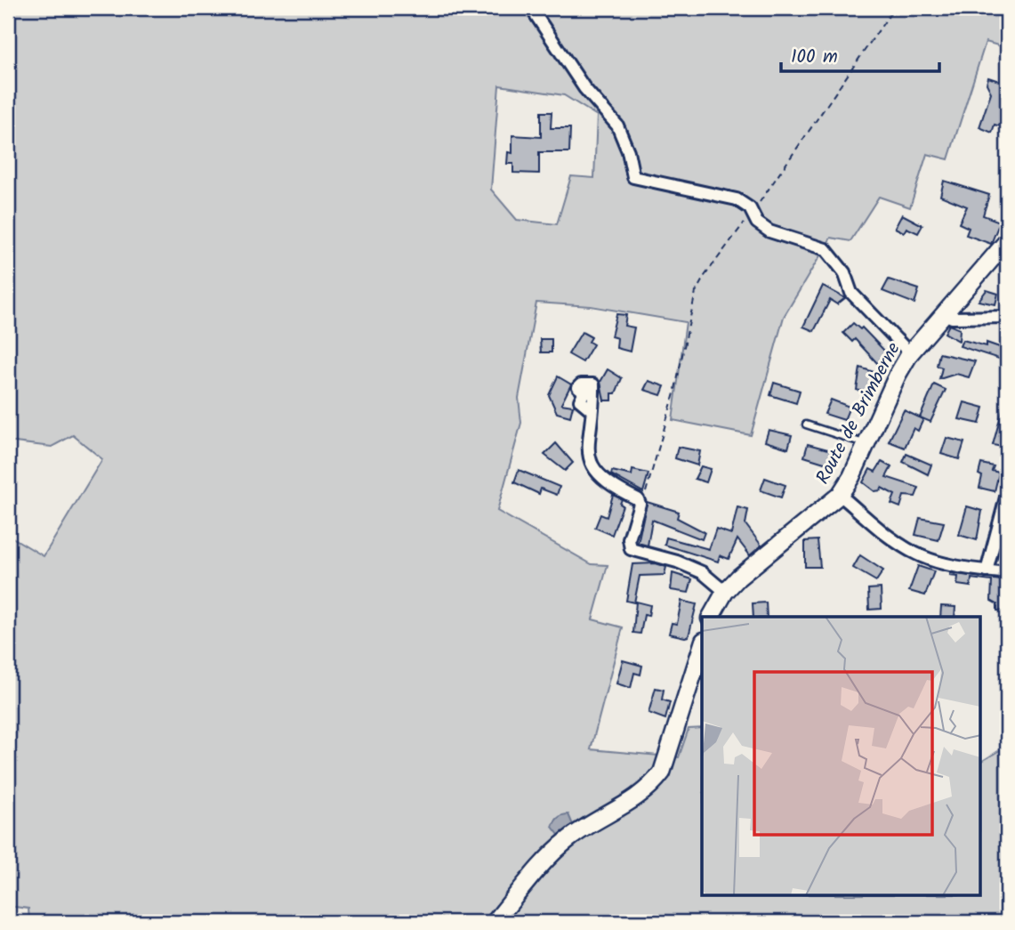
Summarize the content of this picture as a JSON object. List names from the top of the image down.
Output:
{
  "streets": {
    "street": ["Route de Brimberne"]
  },
  "scale_bar": "100 m"
}
